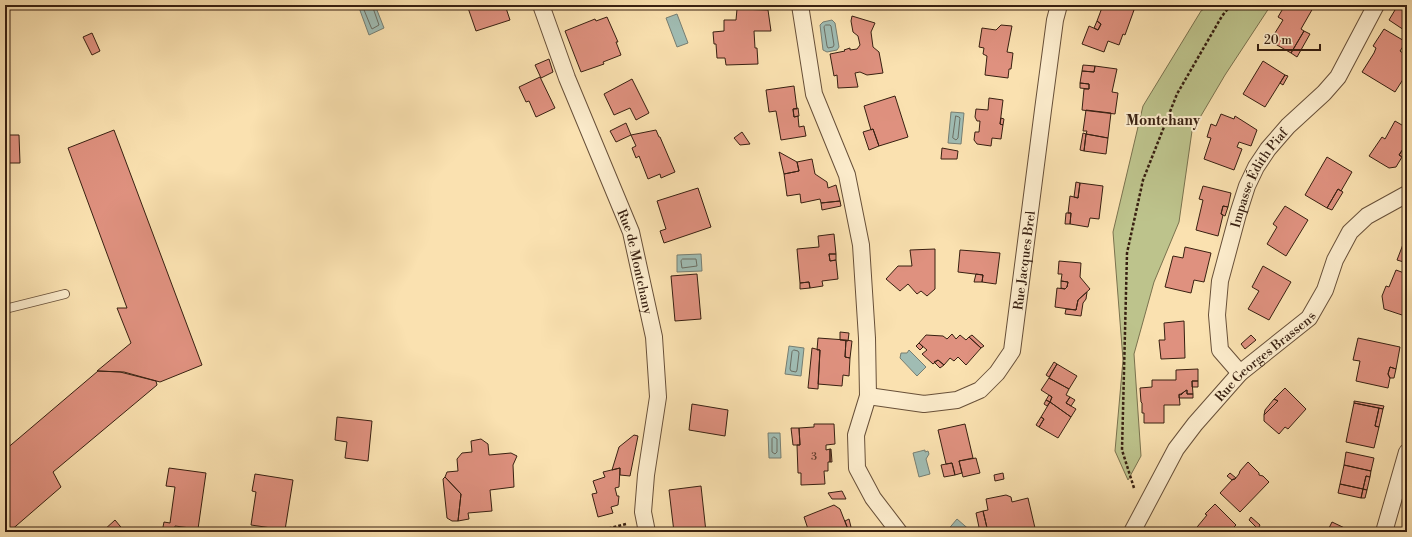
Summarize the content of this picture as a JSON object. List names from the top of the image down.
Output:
{
  "streets": {
    "street": [
      "Impasse Édith Piaf",
      "Rue Jacques Brel",
      "Rue de Montchany",
      "Rue Georges Brassens"
    ]
  },
  "crossings": [
    ["Impasse Édith Piaf", "Rue Georges Brassens"]
  ],
  "districts": ["Montchany"],
  "house_numbers": ["3"],
  "scale_bar": "20 m"
}
